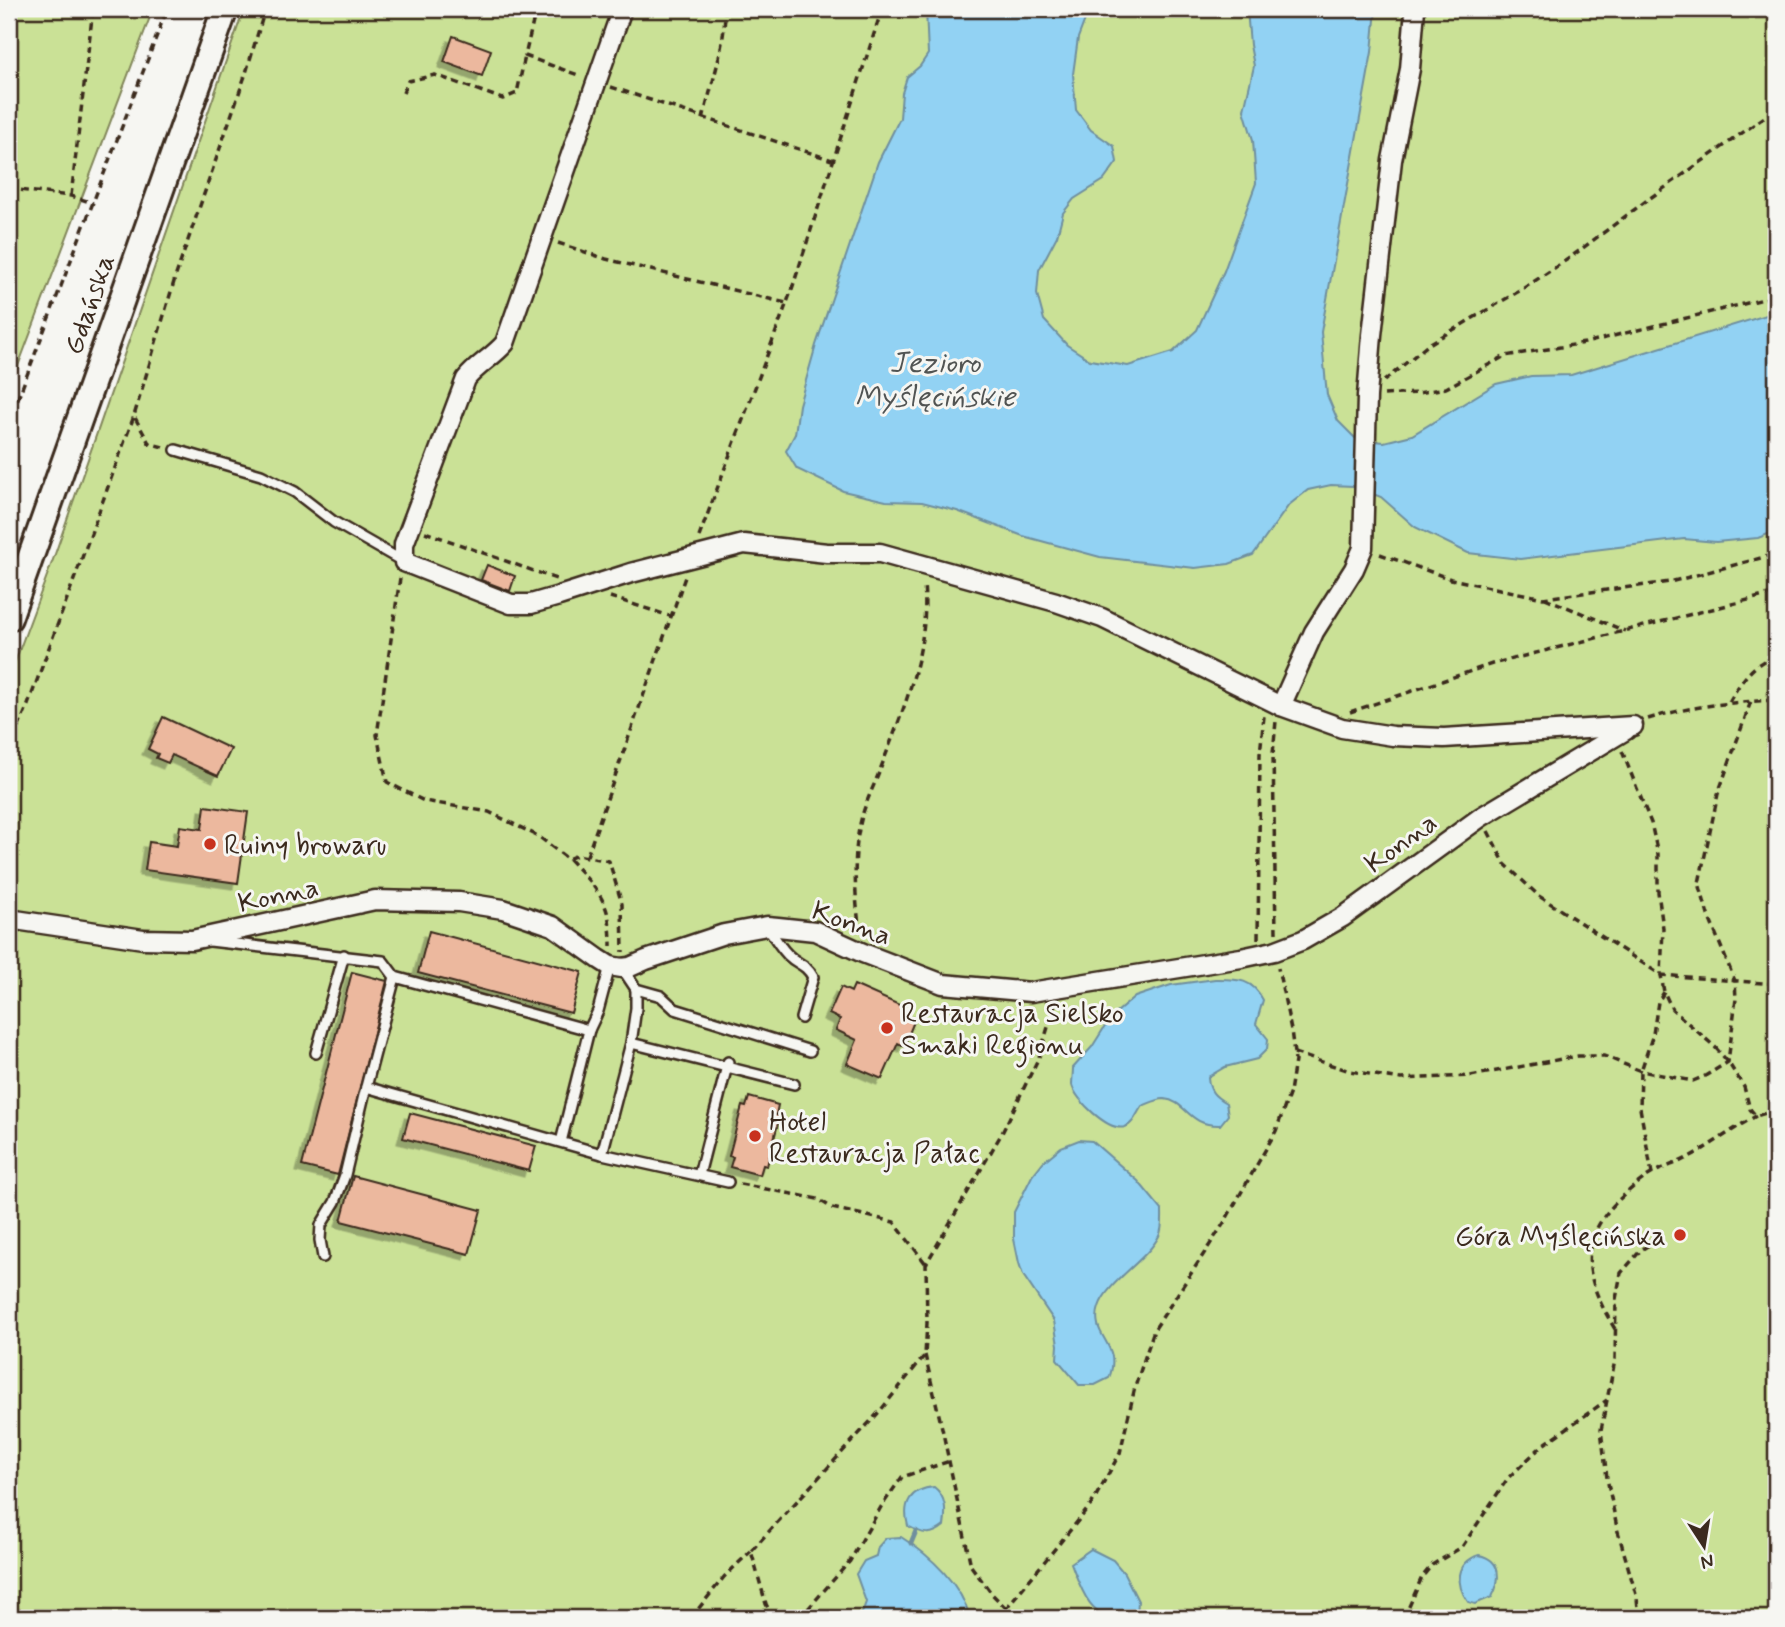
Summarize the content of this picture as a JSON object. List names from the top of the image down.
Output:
{
  "streets": {
    "main road": ["Gdańska"],
    "street": ["Konna"]
  },
  "water": ["Jezioro Myślęcińskie"],
  "places": [
    "Ruiny browaru",
    "Restauracja Sielsko Smaki Regionu",
    "Hotel Restauracja Pałac",
    "Góra Myślęcińska"
  ],
  "north": "bottom"
}
